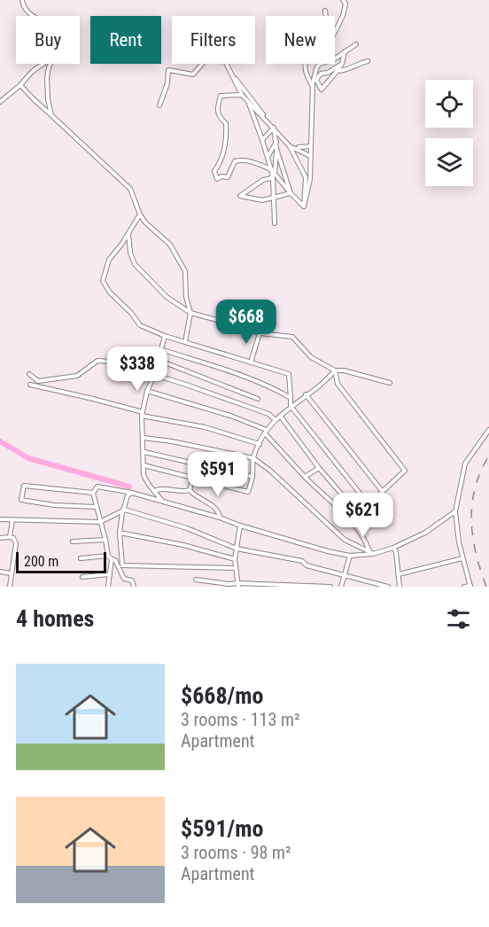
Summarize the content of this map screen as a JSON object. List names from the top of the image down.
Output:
{
  "scale_bar": "200 m",
  "page": {
    "chip": [
      "Buy",
      "Rent",
      "Filters",
      "New"
    ],
    "price": [
      "$668",
      "$338",
      "$591",
      "$621"
    ],
    "scale": "200 m",
    "heading": "4 homes",
    "list": [
      {
        "name": "$668/mo",
        "note": "3 rooms · 113 m² · Apartment"
      },
      {
        "name": "$591/mo",
        "note": "3 rooms · 98 m² · Apartment"
      }
    ]
  }
}
